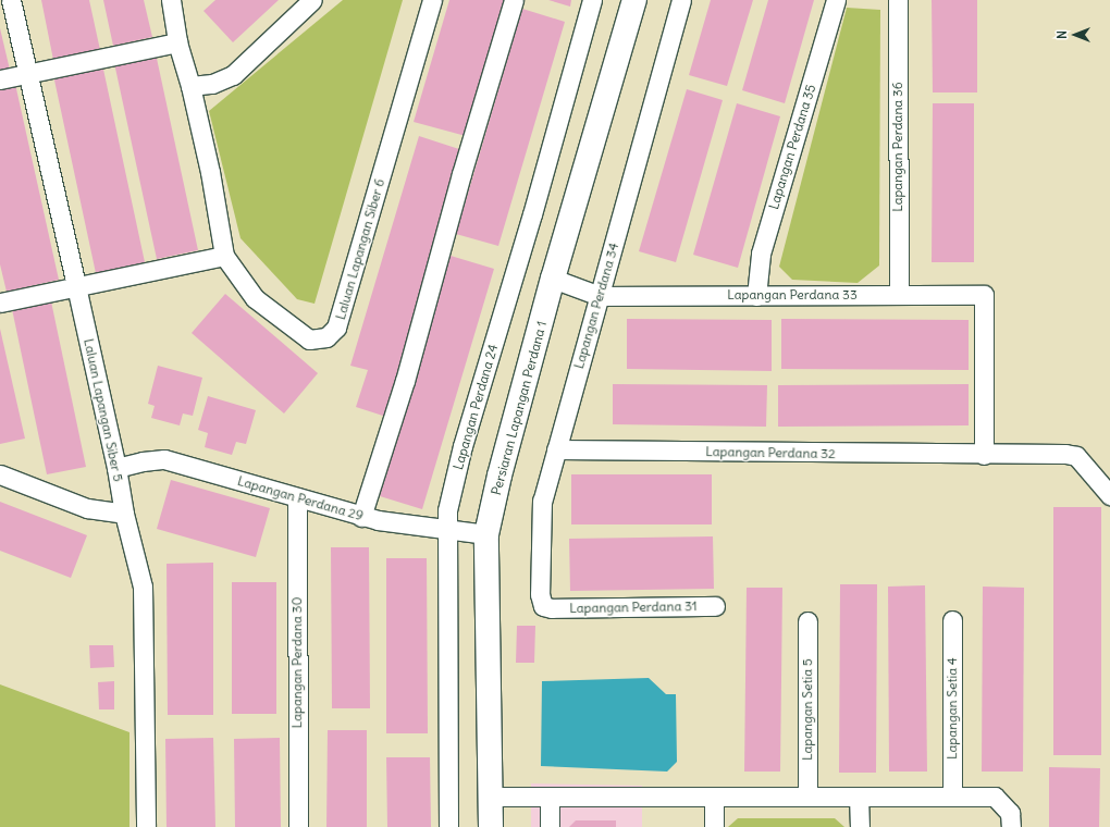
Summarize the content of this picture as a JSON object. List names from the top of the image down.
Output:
{
  "streets": {
    "street": [
      "Lapangan Perdana 35",
      "Lapangan Perdana 36",
      "Laluan Lapangan Siber 6",
      "Lapangan Perdana 33",
      "Lapangan Perdana 34",
      "Lapangan Perdana 24",
      "Persiaran Lapangan Perdana 1",
      "Laluan Lapangan Siber 5",
      "Lapangan Perdana 32",
      "Lapangan Perdana 29",
      "Lapangan Perdana 31",
      "Lapangan Perdana 30",
      "Lapangan Setia 4",
      "Lapangan Setia 5"
    ]
  },
  "crossings": [
    ["Lapangan Perdana 35", "Lapangan Perdana 33"],
    ["Lapangan Perdana 36", "Lapangan Perdana 33"],
    ["Lapangan Perdana 33", "Lapangan Perdana 34"],
    ["Lapangan Perdana 33", "Lapangan Perdana 32"],
    ["Lapangan Perdana 34", "Lapangan Perdana 32"],
    ["Lapangan Perdana 34", "Lapangan Perdana 31"],
    ["Lapangan Perdana 24", "Lapangan Perdana 29"],
    ["Persiaran Lapangan Perdana 1", "Lapangan Perdana 29"],
    ["Laluan Lapangan Siber 5", "Lapangan Perdana 29"],
    ["Lapangan Perdana 29", "Lapangan Perdana 30"]
  ],
  "north": "left"
}
